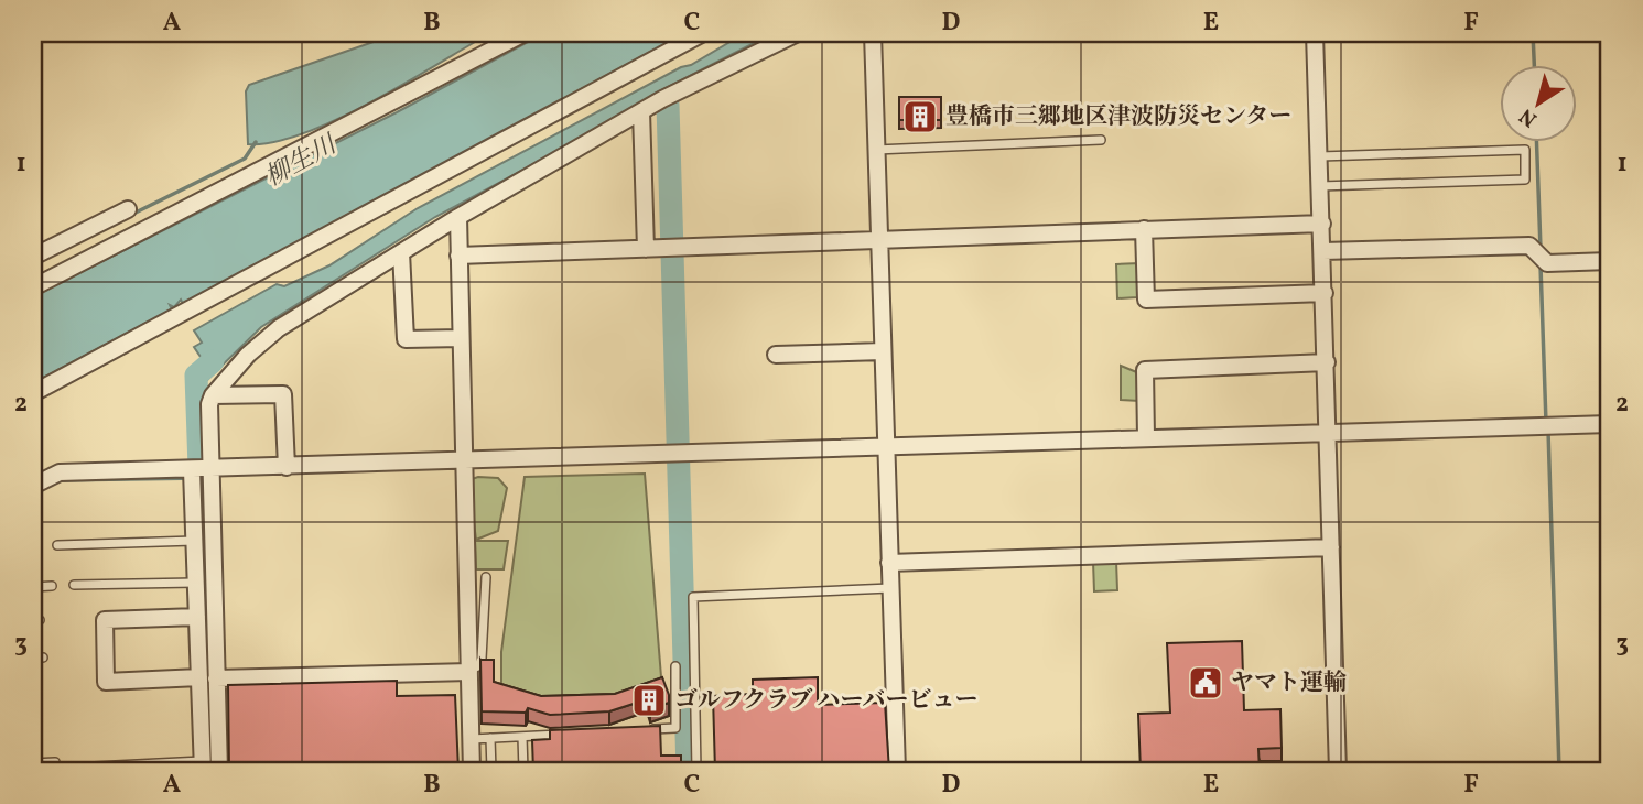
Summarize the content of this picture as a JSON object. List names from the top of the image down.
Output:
{
  "water": ["柳生川"],
  "places": {
    "building": ["豊橋市三郷地区津波防災センター", "ゴルフクラブ ハーバービュー"],
    "public building": ["ヤマト運輸"]
  },
  "north": "bottom left",
  "grid": {
    "columns": [
      "A",
      "B",
      "C",
      "D",
      "E",
      "F"
    ],
    "rows": ["1", "2", "3"]
  }
}
